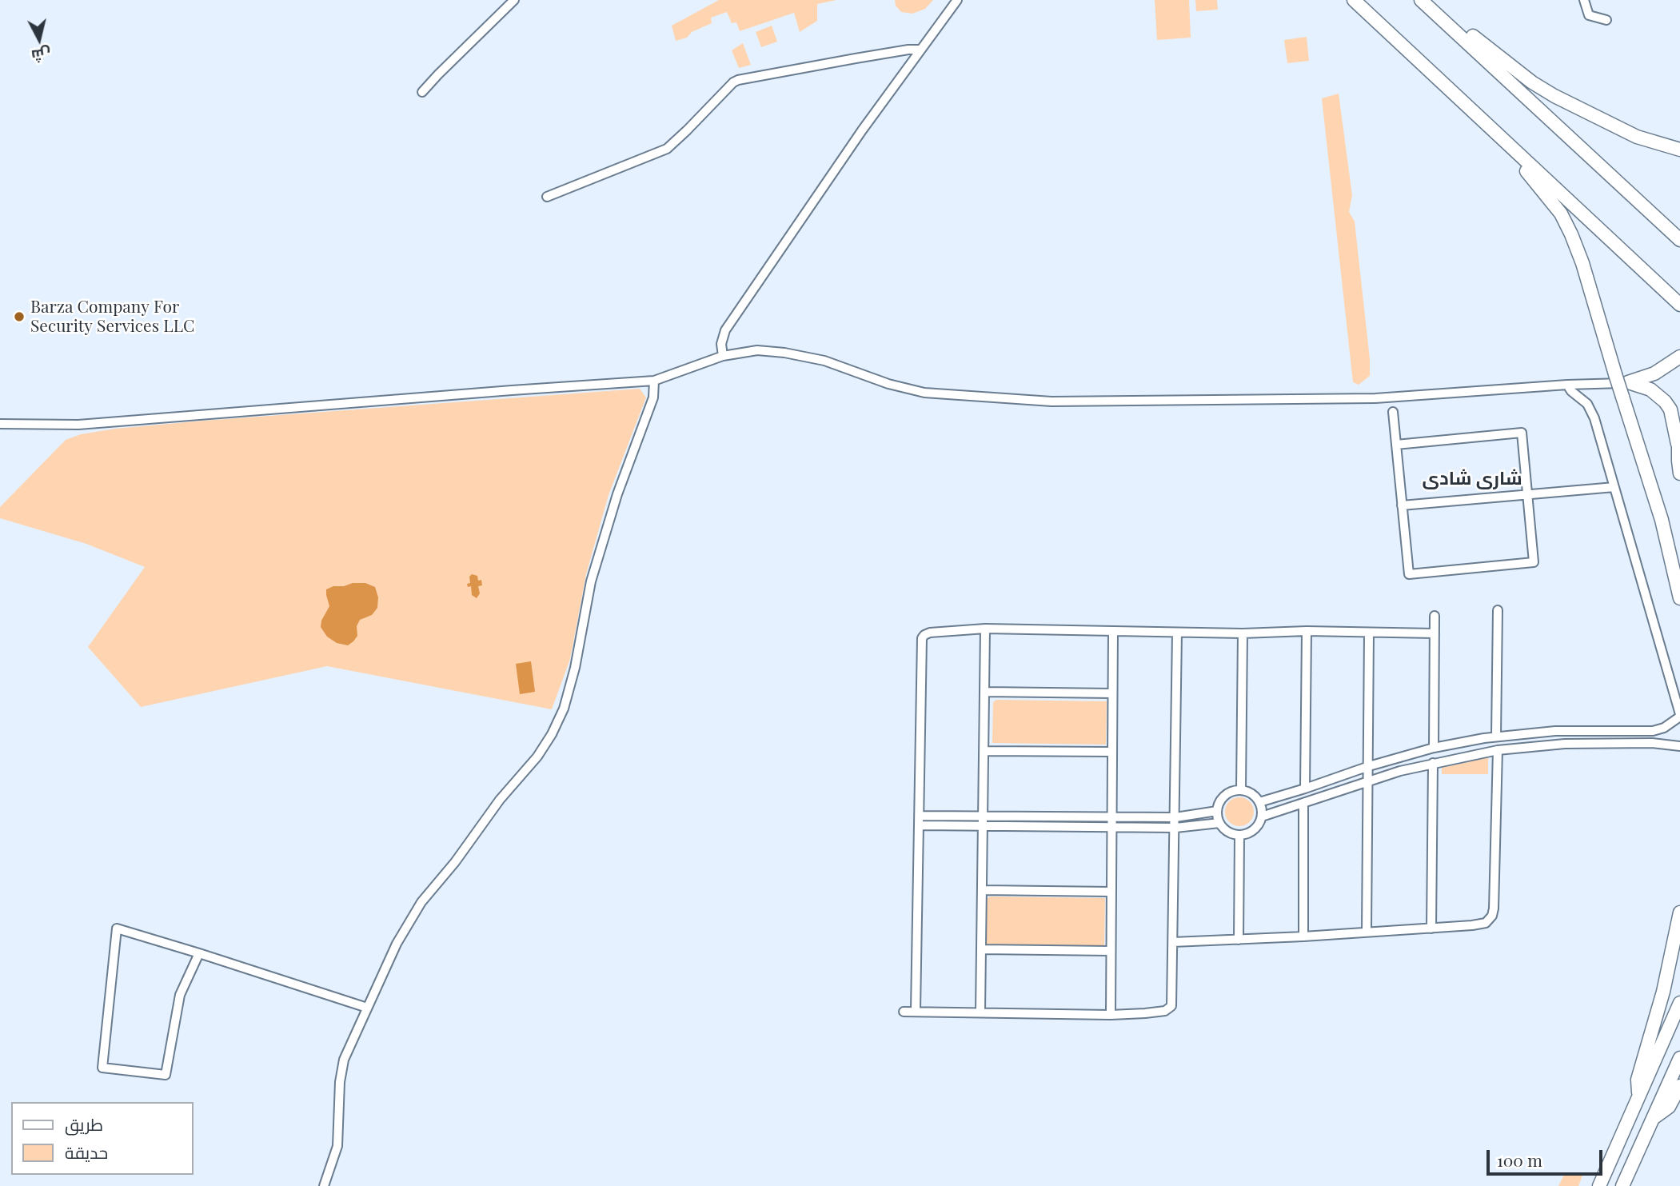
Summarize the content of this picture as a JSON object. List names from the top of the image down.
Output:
{
  "districts": ["شاری شادی"],
  "places": ["Barza Company For Security Services LLC"],
  "legend": ["طريق", "حديقة"],
  "scale_bar": "100 m",
  "north": "bottom"
}
